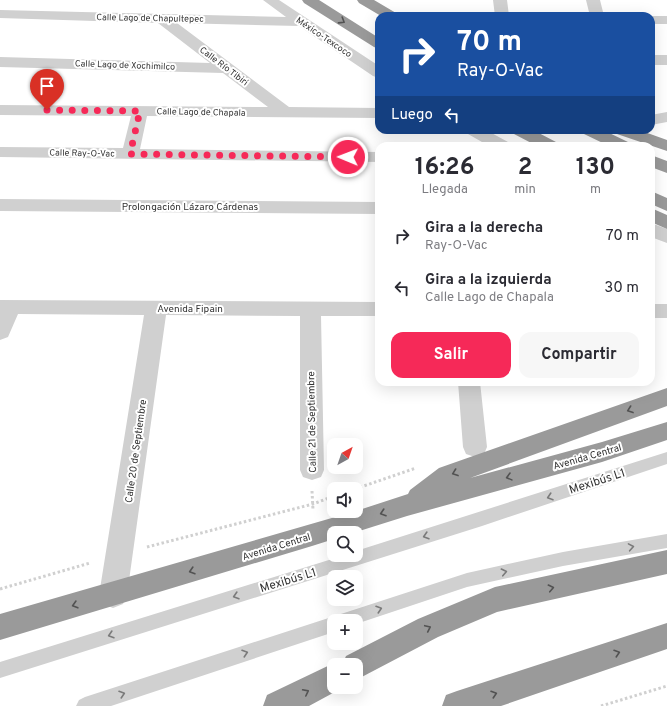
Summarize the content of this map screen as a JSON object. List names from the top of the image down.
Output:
{
  "streets": {
    "highway": ["Avenida Central"],
    "street": [
      "Calle Lago de Chapultepec",
      "México-Texcoco",
      "Calle Lago de Xochimilco",
      "Calle Río Tibiri",
      "Calle Lago de Chapala",
      "Calle Ray-O-Vac",
      "Prolongación Lázaro Cárdenas",
      "Avenida Fipain",
      "Calle 21 de Septiembre",
      "Calle 20 de Septiembre"
    ],
    "lane": ["Mexibús L1"]
  },
  "crossings": [
    ["Calle Lago de Chapultepec", "México-Texcoco"],
    ["Calle Lago de Chapultepec", "Calle Río Tibiri"],
    ["Calle Lago de Xochimilco", "Calle Río Tibiri"],
    ["Calle Río Tibiri", "Calle Lago de Chapala"],
    ["Avenida Fipain", "Calle 21 de Septiembre"],
    ["Avenida Fipain", "Calle 20 de Septiembre"],
    ["Calle 21 de Septiembre", "Avenida Central"],
    ["Calle 20 de Septiembre", "Avenida Central"]
  ],
  "north": "top right",
  "page": {
    "turn": ["70 m", "Ray-O-Vac"],
    "then": "Luego",
    "eta": [
      "16:26",
      "Llegada",
      "2",
      "min",
      "130",
      "m"
    ],
    "list": [
      {
        "name": "Gira a la derecha",
        "note": "Ray-O-Vac",
        "value": "70 m"
      },
      {
        "name": "Gira a la izquierda",
        "note": "Calle Lago de Chapala",
        "value": "30 m"
      }
    ],
    "buttons": ["Salir", "Compartir"],
    "map_buttons": ["+", "−"]
  }
}
